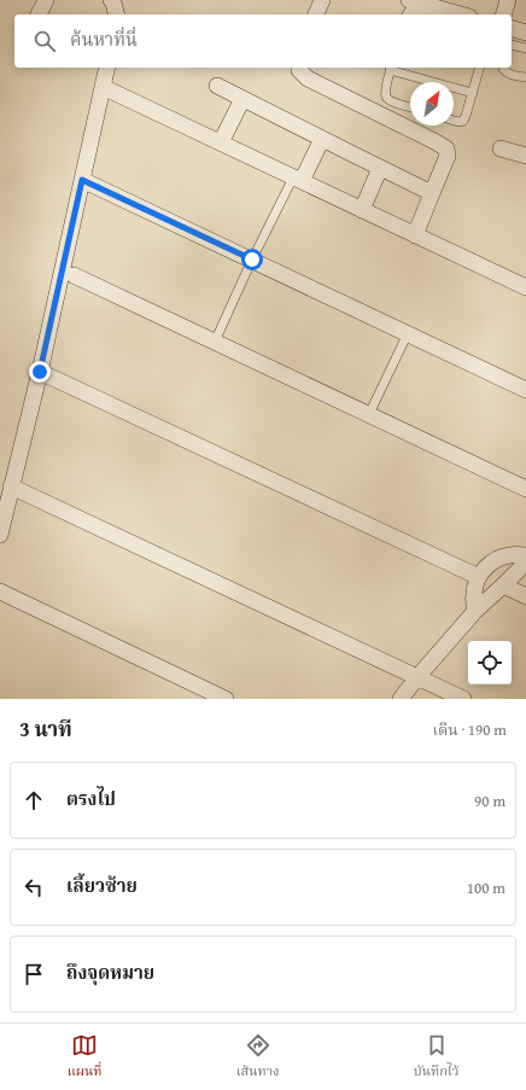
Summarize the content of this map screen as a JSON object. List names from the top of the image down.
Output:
{
  "north": "top right",
  "page": {
    "search": "ค้นหาที่นี่",
    "heading": ["3 นาที", "เดิน · 190 m"],
    "list": [
      ["ตรงไป", "90 m"],
      ["เลี้ยวซ้าย", "100 m"],
      "ถึงจุดหมาย"
    ],
    "nav": ["แผนที่", "เส้นทาง", "บันทึกไว้"]
  }
}
